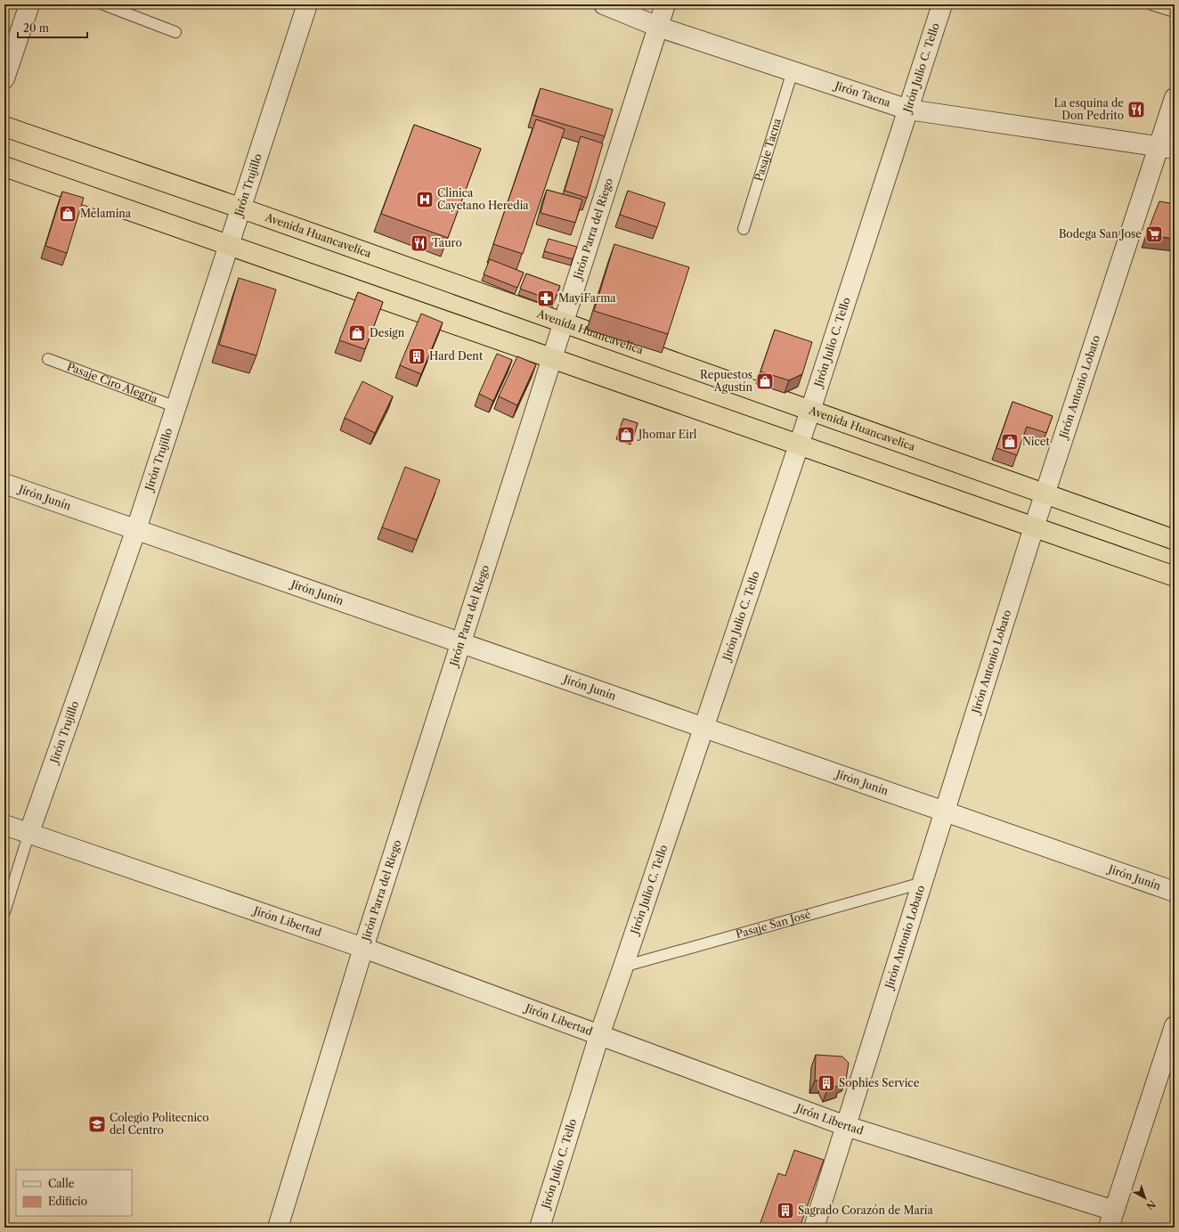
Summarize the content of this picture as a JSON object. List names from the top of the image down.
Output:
{
  "streets": {
    "highway": ["Avenida Huancavelica"],
    "street": [
      "Jirón Julio C. Tello",
      "Jirón Tacna",
      "Jirón Trujillo",
      "Jirón Parra del Riego",
      "Jirón Antonio Lobato",
      "Jirón Junín",
      "Jirón Libertad"
    ],
    "lane": ["Pasaje Tacna", "Pasaje Ciro Alegría", "Pasaje San José"]
  },
  "crossings": [
    ["Jirón Julio C. Tello", "Jirón Tacna"],
    ["Jirón Julio C. Tello", "Avenida Huancavelica"],
    ["Jirón Julio C. Tello", "Jirón Junín"],
    ["Jirón Julio C. Tello", "Jirón Libertad"],
    ["Jirón Julio C. Tello", "Pasaje San José"],
    ["Jirón Tacna", "Pasaje Tacna"],
    ["Jirón Tacna", "Jirón Parra del Riego"],
    ["Jirón Tacna", "Jirón Antonio Lobato"],
    ["Jirón Trujillo", "Avenida Huancavelica"],
    ["Jirón Trujillo", "Pasaje Ciro Alegría"],
    ["Jirón Trujillo", "Jirón Junín"],
    ["Jirón Trujillo", "Jirón Libertad"],
    ["Jirón Parra del Riego", "Avenida Huancavelica"],
    ["Jirón Parra del Riego", "Jirón Junín"],
    ["Jirón Parra del Riego", "Jirón Libertad"],
    ["Avenida Huancavelica", "Jirón Antonio Lobato"],
    ["Jirón Antonio Lobato", "Jirón Junín"],
    ["Jirón Antonio Lobato", "Jirón Libertad"],
    ["Jirón Antonio Lobato", "Pasaje San José"]
  ],
  "places": {
    "restaurant": ["La esquina de Don Pedrito", "Tauro"],
    "hospital": ["Clinica Cayetano Heredia"],
    "shop": [
      "Melamina",
      "Design",
      "Repuestos Agustín",
      "Jhomar Eirl",
      "Nicet"
    ],
    "supermarket": ["Bodega San Jose"],
    "pharmacy": ["MayiFarma"],
    "building": ["Hard Dent", "Sophies Service", "Sagrado Corazón de María"],
    "school or university": ["Colegio Politecnico del Centro"]
  },
  "legend": ["Calle", "Edificio"],
  "scale_bar": "20 m",
  "north": "bottom right"
}
